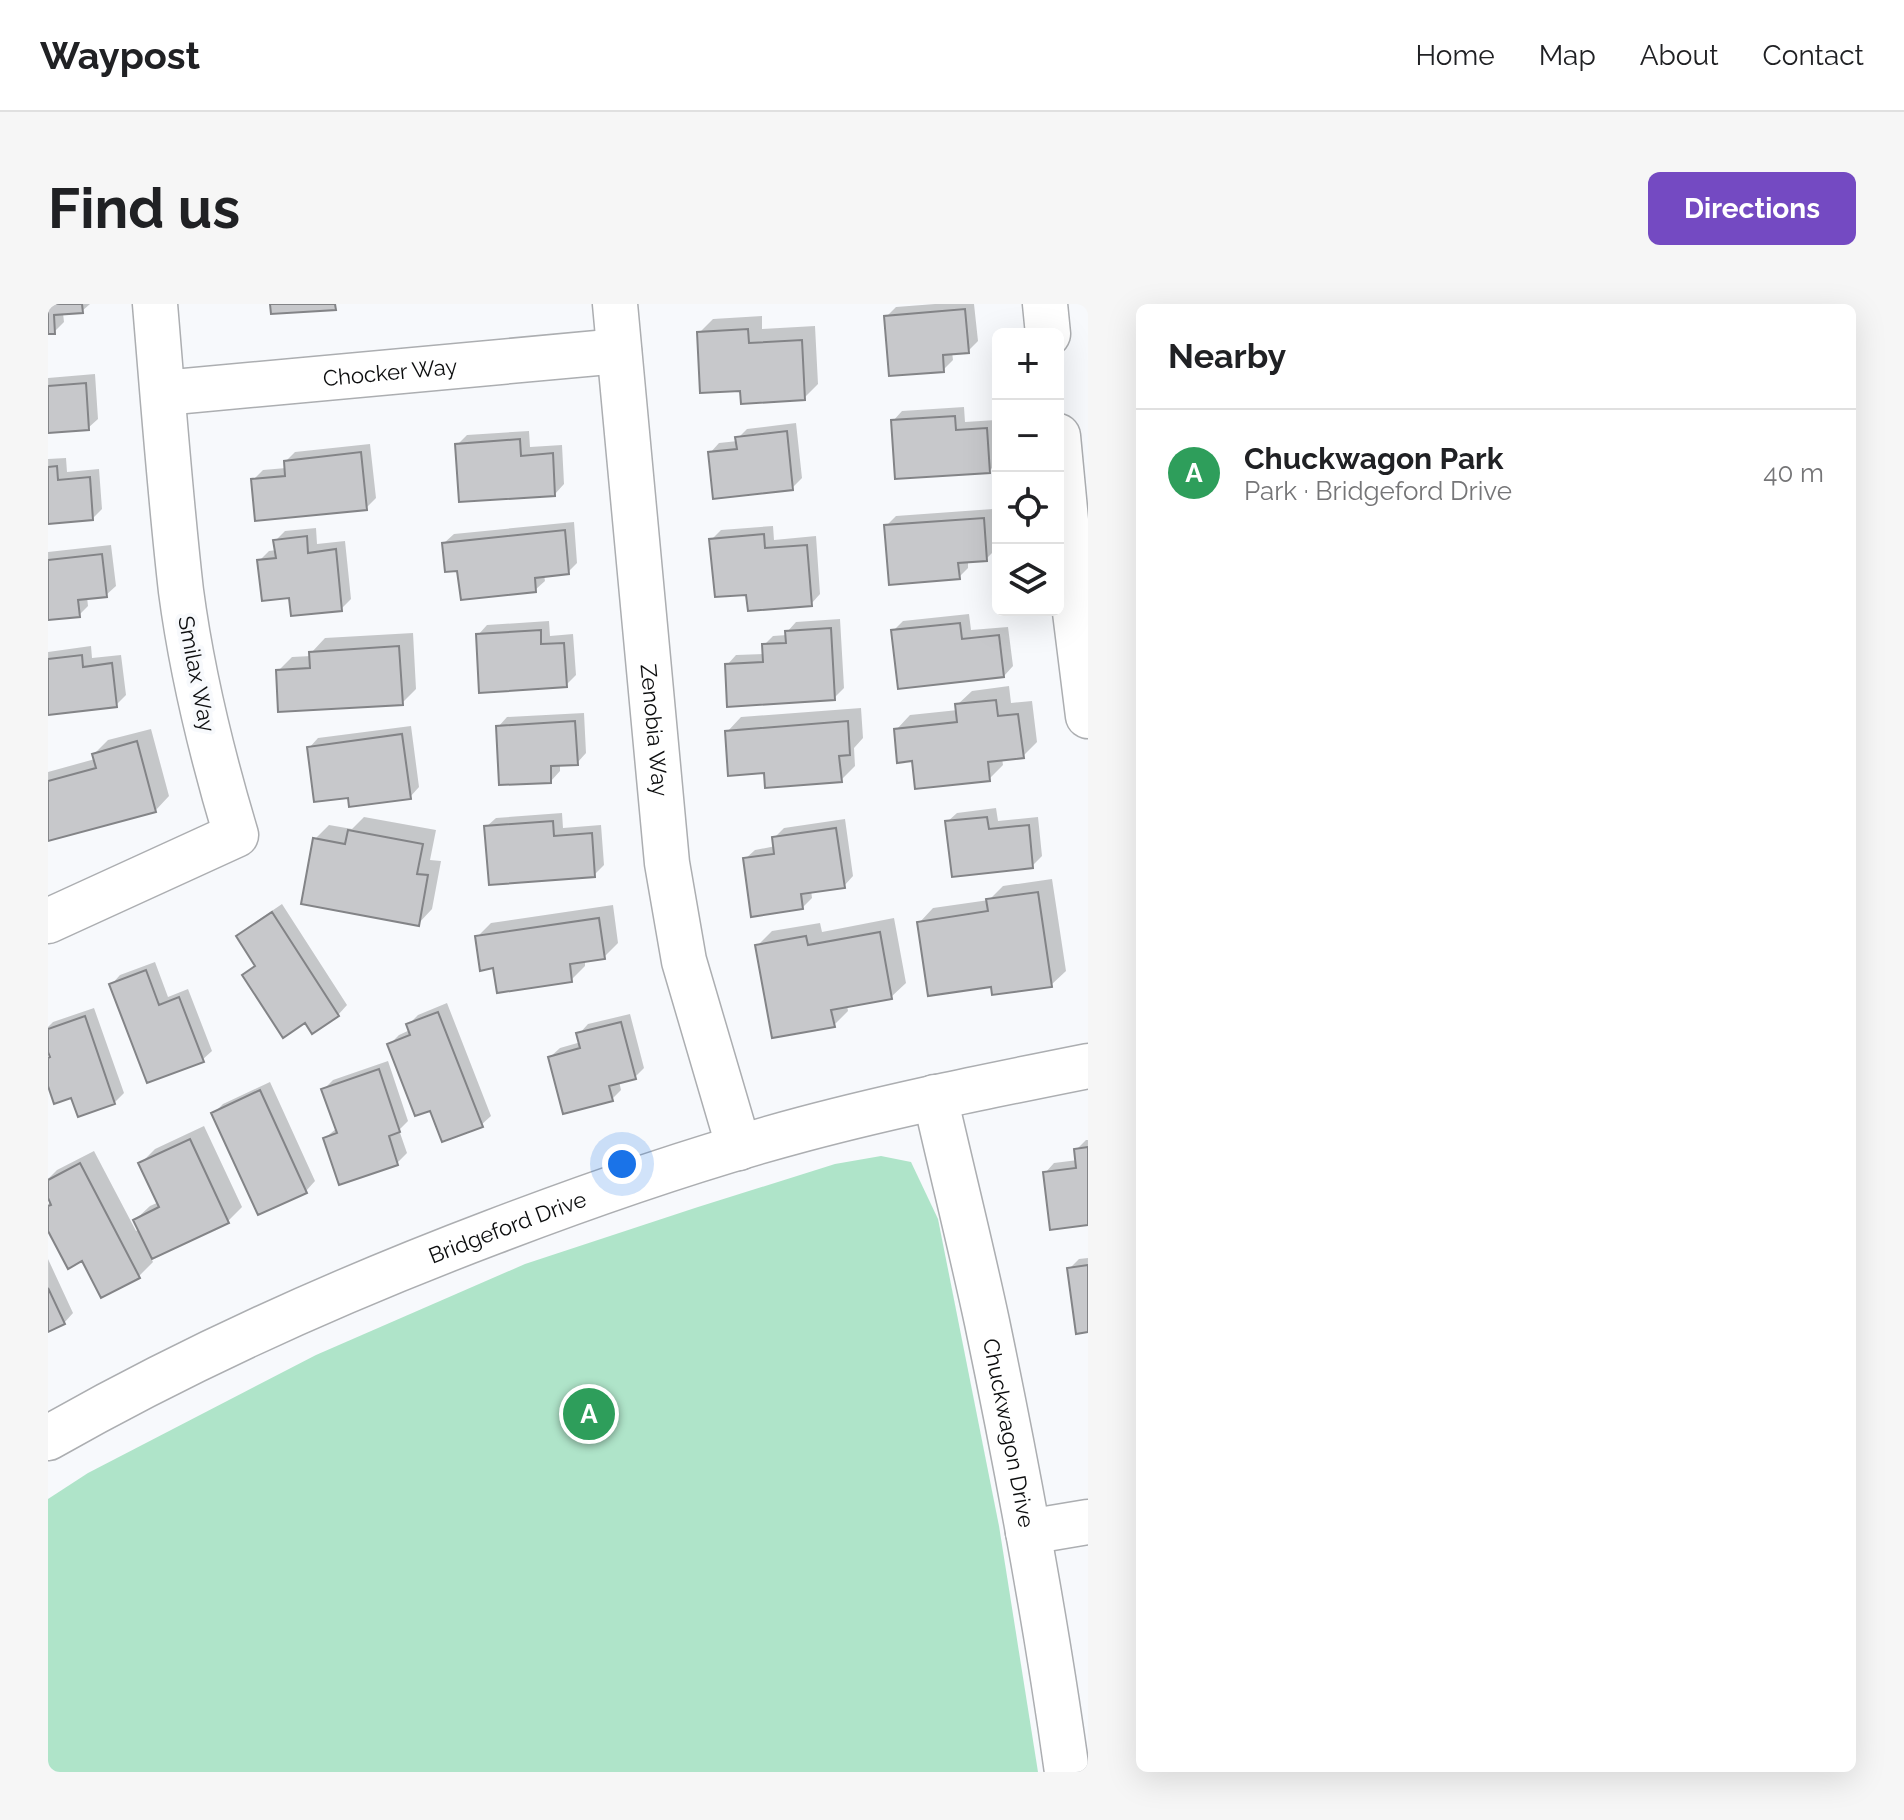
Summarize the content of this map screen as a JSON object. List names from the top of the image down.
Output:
{
  "streets": {
    "street": [
      "Chocker Way",
      "Smilax Way",
      "Zenobia Way",
      "Bridgeford Drive",
      "Chuckwagon Drive"
    ]
  },
  "crossings": [
    ["Chocker Way", "Smilax Way"],
    ["Chocker Way", "Zenobia Way"],
    ["Zenobia Way", "Bridgeford Drive"],
    ["Bridgeford Drive", "Chuckwagon Drive"]
  ],
  "page": {
    "header": "Waypost",
    "nav": [
      "Home",
      "Map",
      "About",
      "Contact"
    ],
    "buttons": "Directions",
    "title": "Find us",
    "heading": "Nearby",
    "map_buttons": ["+", "−"],
    "list": [
      {
        "mark": "A",
        "name": "Chuckwagon Park",
        "note": "Park · Bridgeford Drive",
        "value": "40 m"
      }
    ],
    "pins": "A"
  }
}
